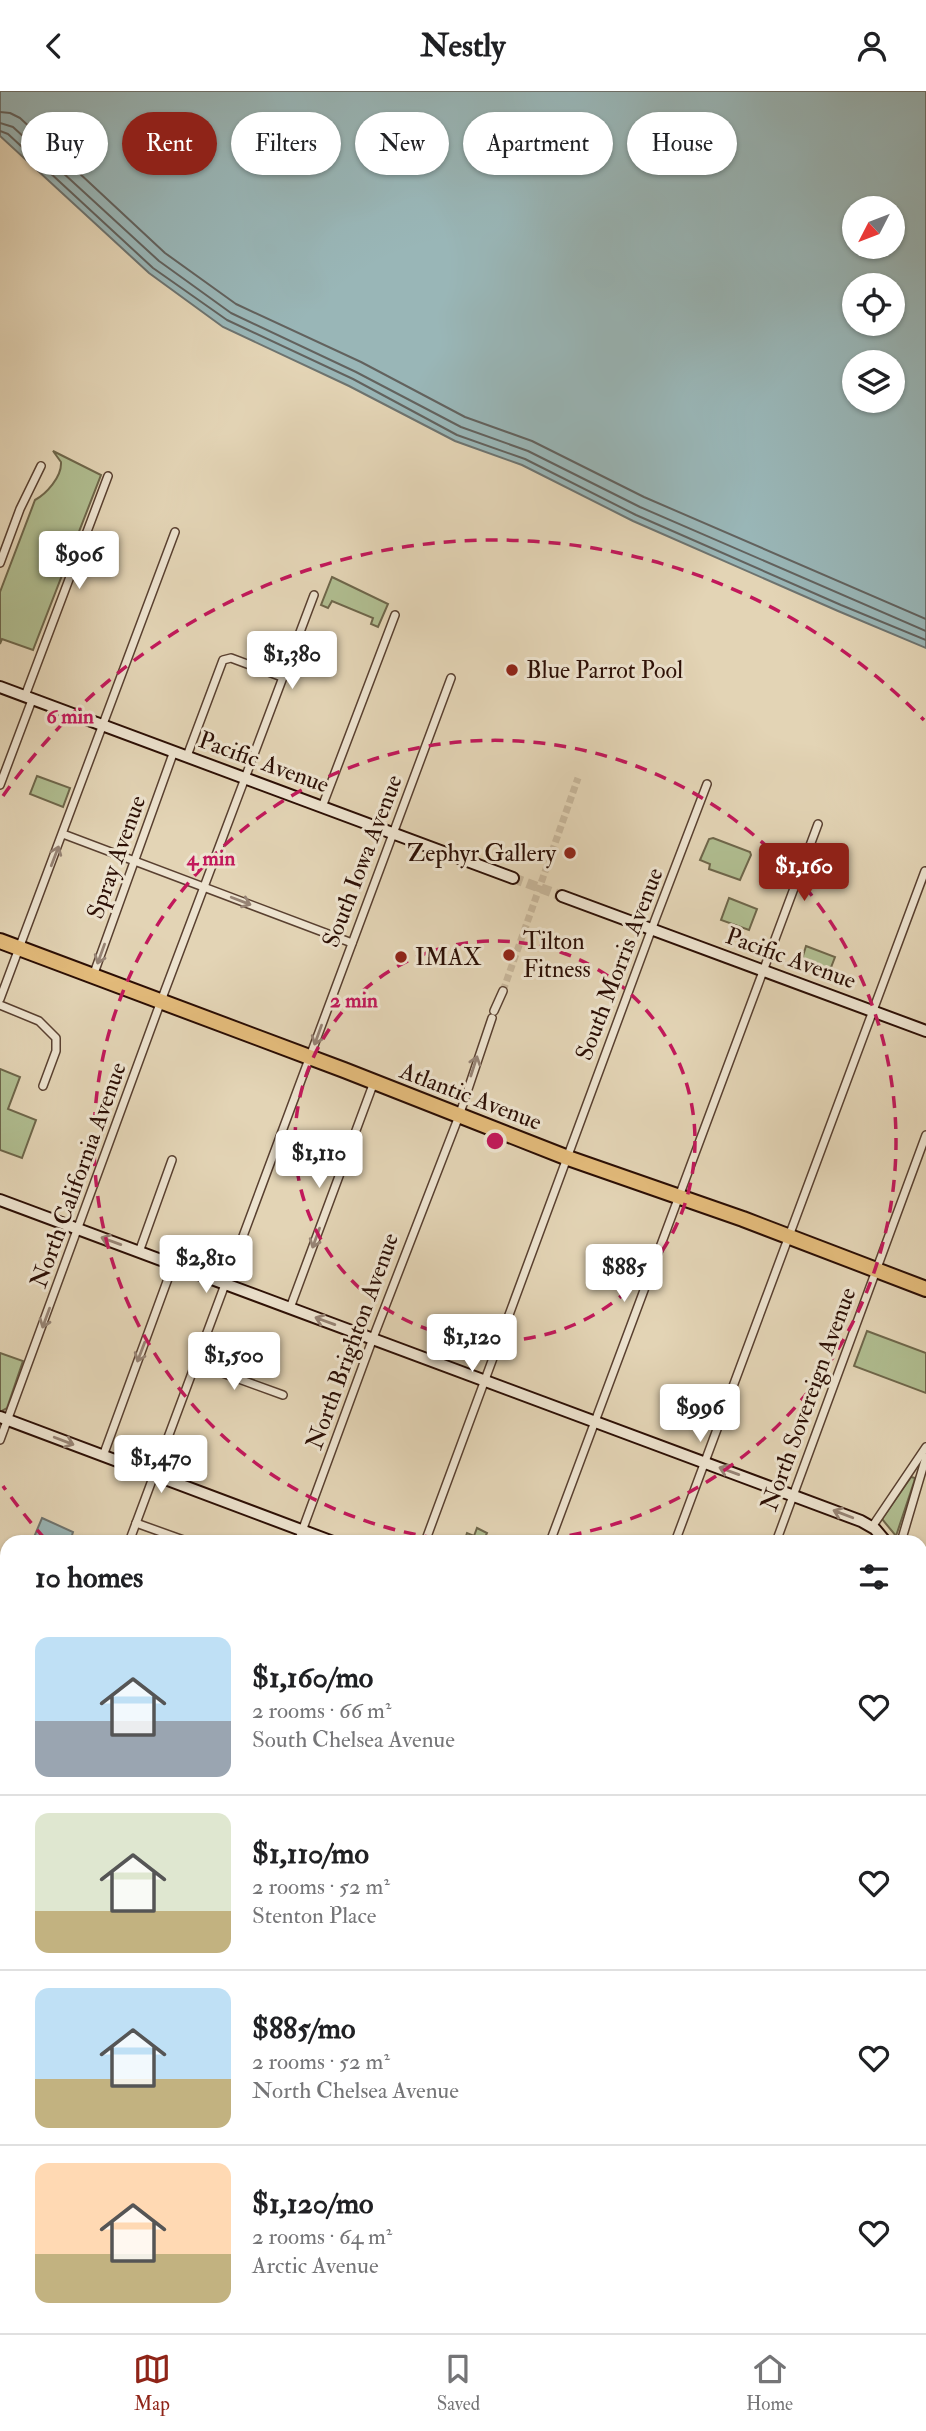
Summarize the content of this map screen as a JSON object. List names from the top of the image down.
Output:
{
  "streets": {
    "highway": ["Atlantic Avenue"],
    "street": [
      "Pacific Avenue",
      "Spray Avenue",
      "South Iowa Avenue",
      "South Morris Avenue",
      "North California Avenue",
      "North Brighton Avenue",
      "North Sovereign Avenue"
    ]
  },
  "crossings": [
    ["Pacific Avenue", "Spray Avenue"],
    ["Pacific Avenue", "South Iowa Avenue"],
    ["Pacific Avenue", "South Morris Avenue"],
    ["Pacific Avenue", "North California Avenue"],
    ["Spray Avenue", "Atlantic Avenue"],
    ["South Iowa Avenue", "Atlantic Avenue"],
    ["South Morris Avenue", "Atlantic Avenue"],
    ["Atlantic Avenue", "North California Avenue"],
    ["Atlantic Avenue", "North Brighton Avenue"],
    ["Atlantic Avenue", "North Sovereign Avenue"]
  ],
  "one_way": ["Spray Avenue"],
  "places": [
    "Blue Parrot Pool",
    "Zephyr Gallery",
    "Tilton Fitness",
    "IMAX"
  ],
  "north": "bottom left",
  "page": {
    "header": "Nestly",
    "chip": [
      "Buy",
      "Rent",
      "Filters",
      "New",
      "Apartment",
      "House"
    ],
    "price": [
      "$906",
      "$1,380",
      "$1,160",
      "$1,110",
      "$2,810",
      "$885",
      "$1,120",
      "$1,500",
      "$996",
      "$1,470"
    ],
    "heading": "10 homes",
    "list": [
      {
        "name": "$1,160/mo",
        "note": "2 rooms · 66 m² · South Chelsea Avenue"
      },
      {
        "name": "$1,110/mo",
        "note": "2 rooms · 52 m² · Stenton Place"
      },
      {
        "name": "$885/mo",
        "note": "2 rooms · 52 m² · North Chelsea Avenue"
      },
      {
        "name": "$1,120/mo",
        "note": "2 rooms · 64 m² · Arctic Avenue"
      }
    ],
    "tabs": ["Map", "Saved", "Home"]
  },
  "rings": ["6 min", "4 min", "2 min"]
}
